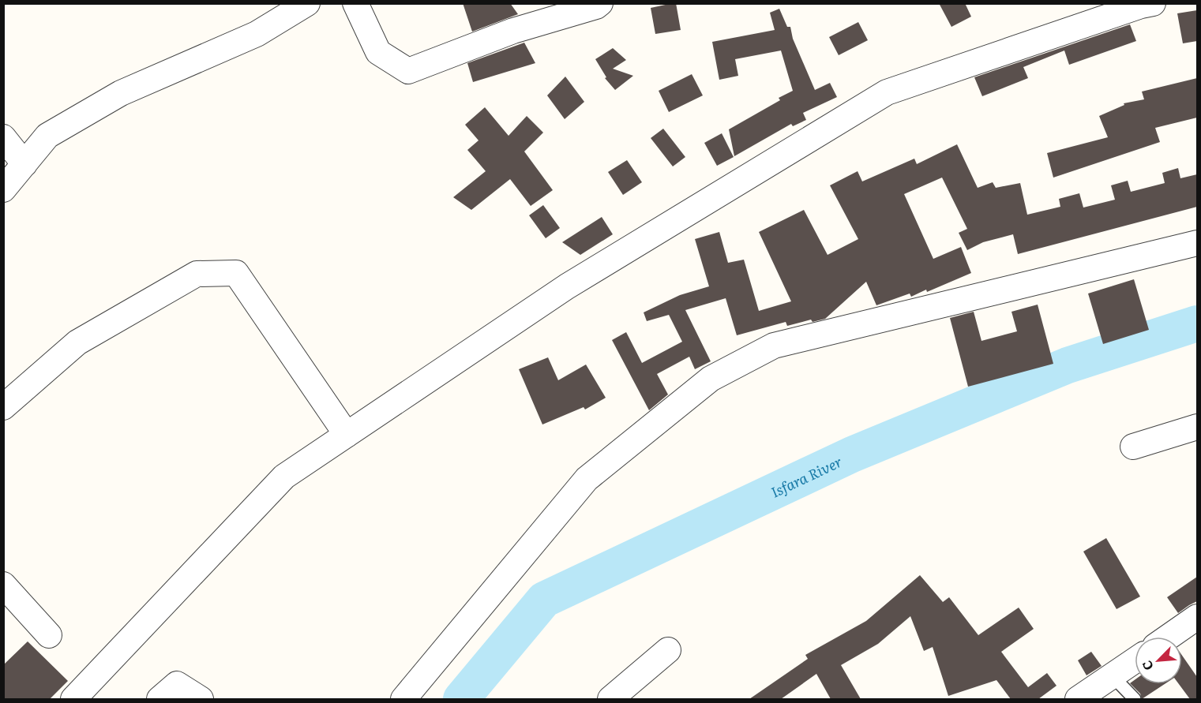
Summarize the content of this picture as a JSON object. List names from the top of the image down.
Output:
{
  "water": ["Isfara River"],
  "north": "bottom left"
}
